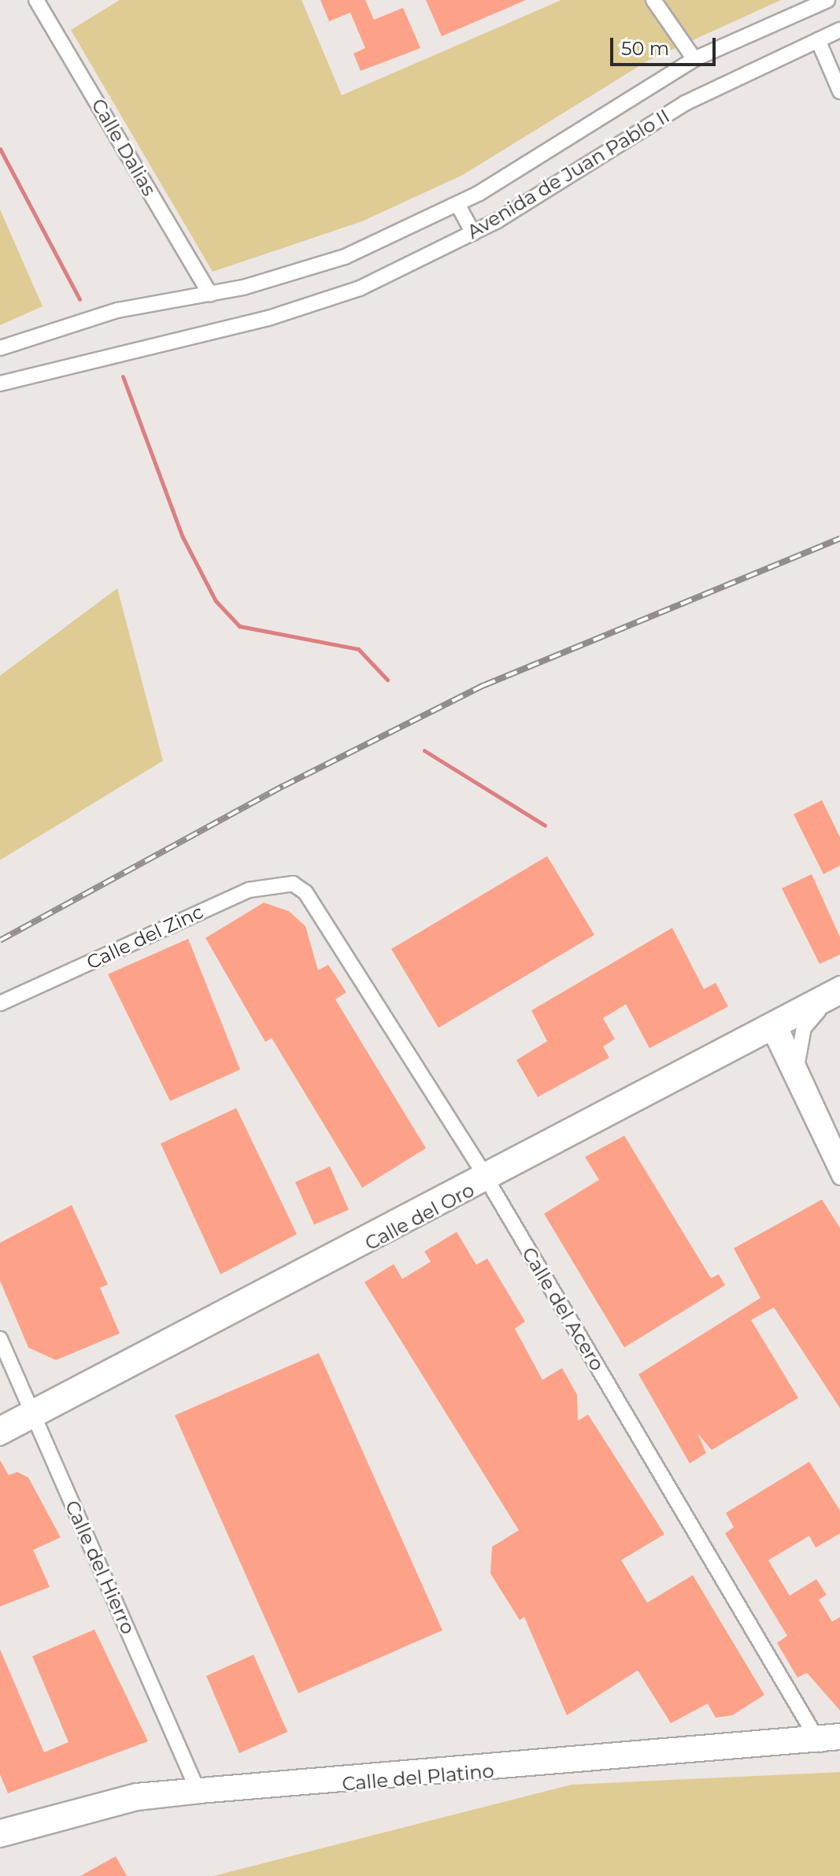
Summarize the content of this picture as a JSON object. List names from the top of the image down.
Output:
{
  "streets": {
    "street": [
      "Calle Dalias",
      "Avenida de Juan Pablo II",
      "Calle del Zinc",
      "Calle del Oro",
      "Calle del Acero",
      "Calle del Hierro",
      "Calle del Platino"
    ]
  },
  "crossings": [
    ["Calle Dalias", "Avenida de Juan Pablo II"],
    ["Calle del Zinc", "Calle del Acero"],
    ["Calle del Oro", "Calle del Acero"],
    ["Calle del Oro", "Calle del Hierro"],
    ["Calle del Acero", "Calle del Platino"],
    ["Calle del Hierro", "Calle del Platino"]
  ],
  "scale_bar": "50 m"
}
